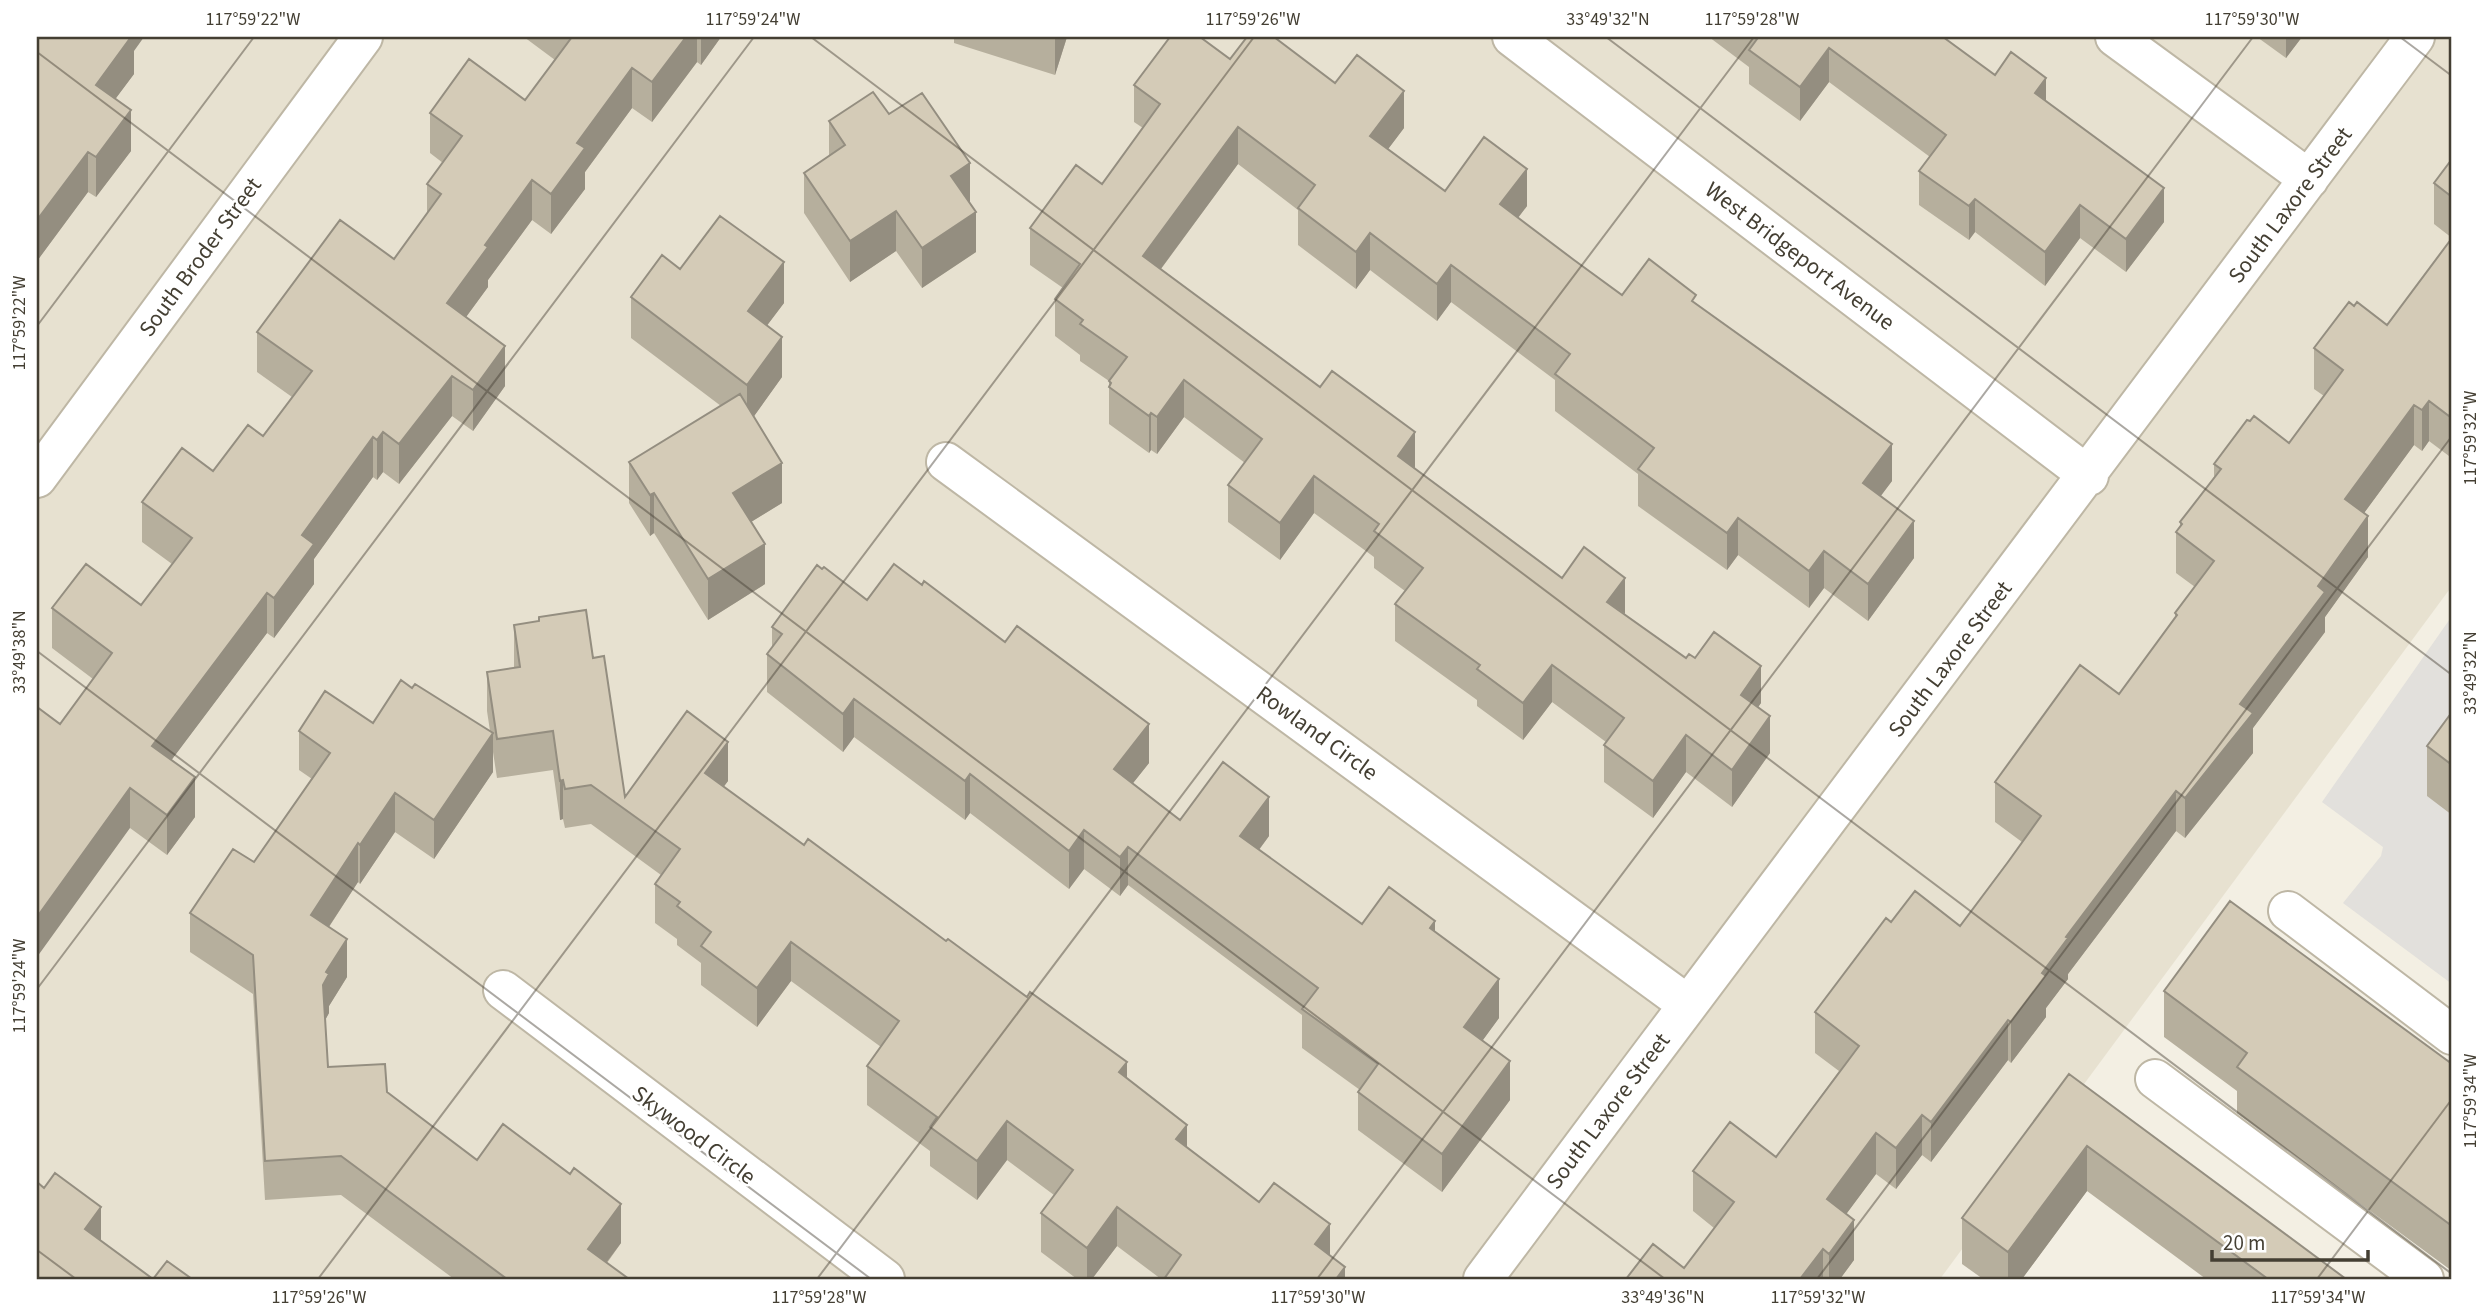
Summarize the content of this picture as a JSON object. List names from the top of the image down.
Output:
{
  "streets": {
    "street": [
      "South Laxore Street",
      "West Bridgeport Avenue",
      "South Broder Street",
      "Rowland Circle",
      "Skywood Circle"
    ]
  },
  "crossings": [
    ["South Laxore Street", "West Bridgeport Avenue"],
    ["South Laxore Street", "Rowland Circle"]
  ],
  "scale_bar": "20 m",
  "coordinates": [
    "117°59'22\"W",
    "117°59'24\"W",
    "117°59'26\"W",
    "33°49'32\"N",
    "117°59'28\"W",
    "117°59'30\"W",
    "117°59'32\"W",
    "33°49'38\"N",
    "117°59'34\"W",
    "33°49'36\"N"
  ]
}
